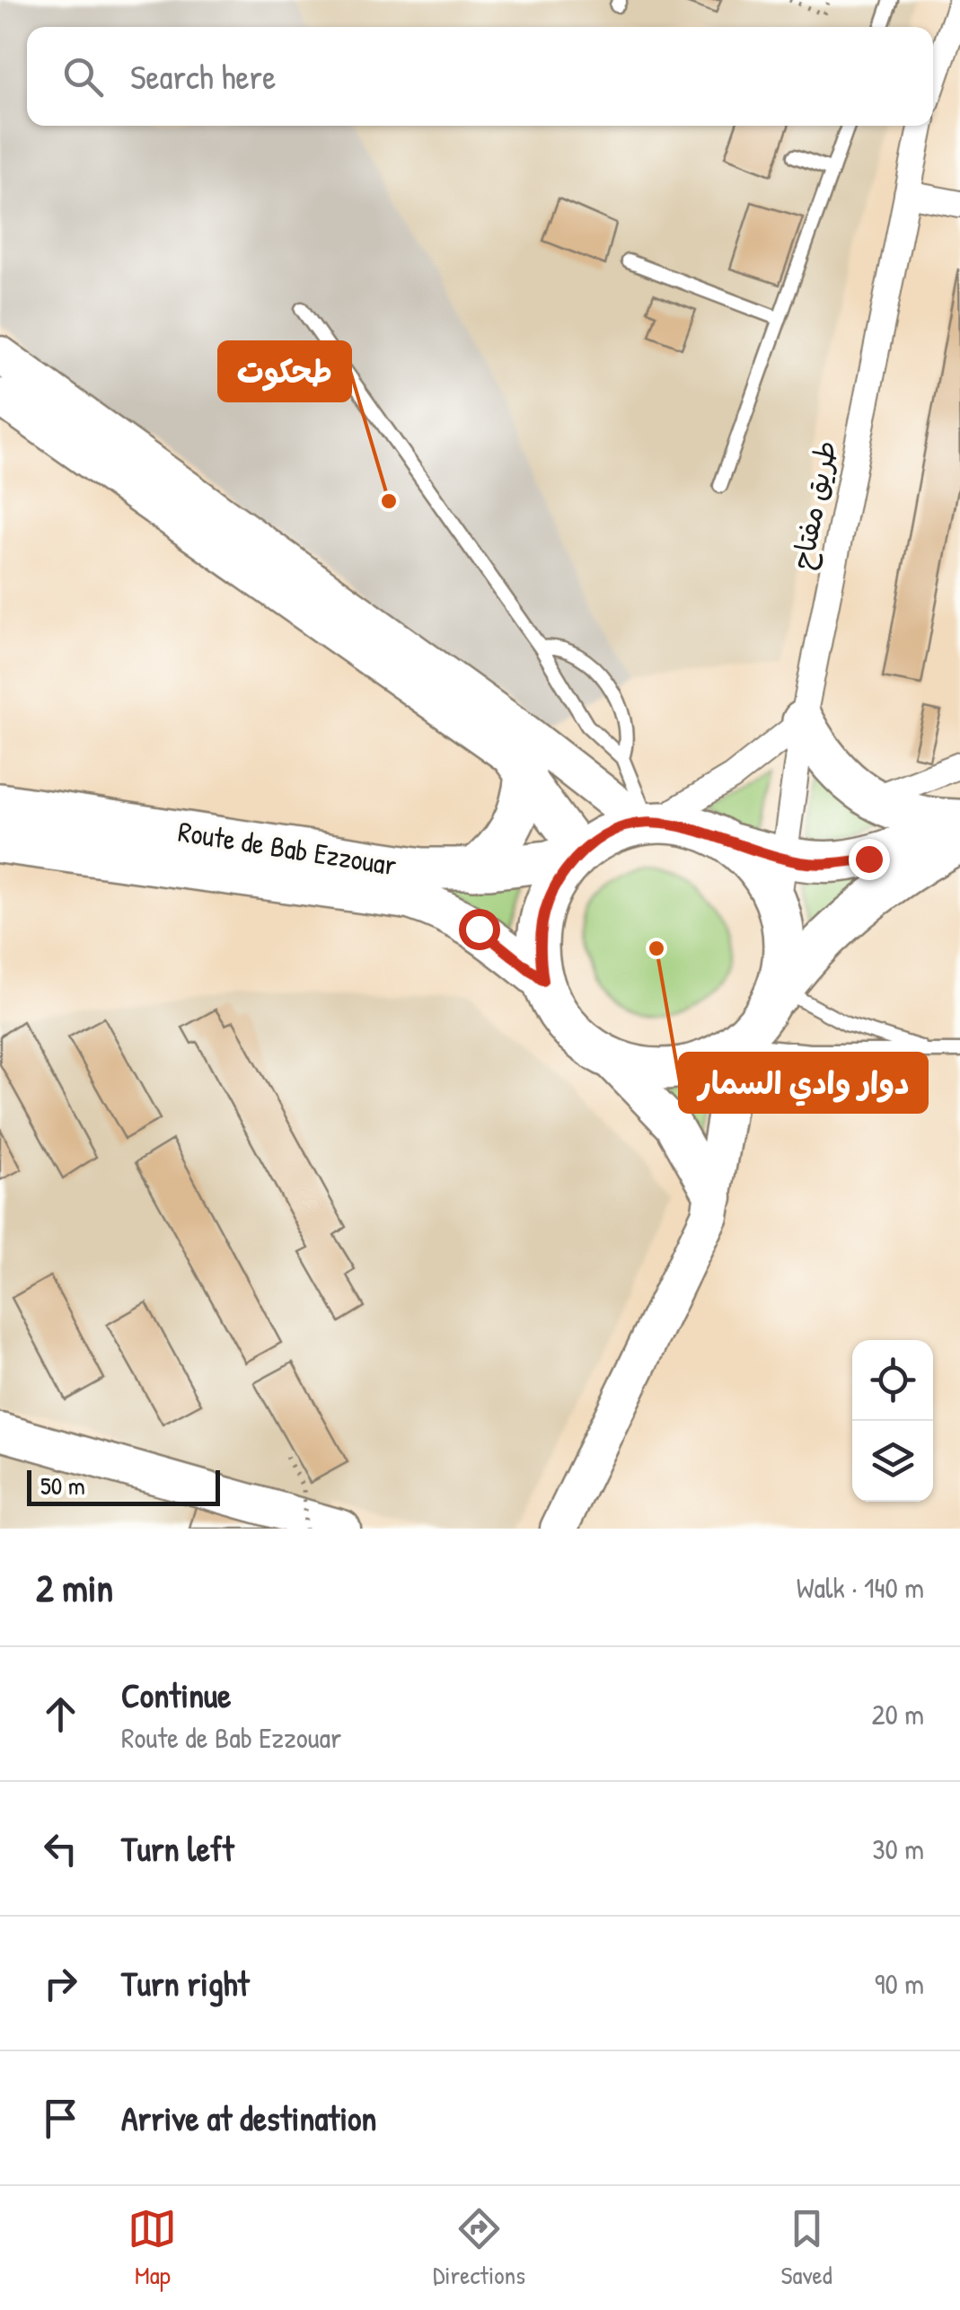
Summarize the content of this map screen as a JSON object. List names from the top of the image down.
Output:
{
  "streets": {
    "main road": ["Route de Bab Ezzouar"],
    "street": ["طريق مفتاح"]
  },
  "crossings": [
    ["طريق مفتاح", "Route de Bab Ezzouar"]
  ],
  "places": ["طحكوت", "دوار وادي السمار"],
  "scale_bar": "50 m",
  "page": {
    "search": "Search here",
    "scale": "50 m",
    "heading": ["2 min", "Walk · 140 m"],
    "list": [
      ["Continue", "Route de Bab Ezzouar", "20 m"],
      ["Turn left", "30 m"],
      ["Turn right", "90 m"],
      "Arrive at destination"
    ],
    "nav": ["Map", "Directions", "Saved"]
  }
}
